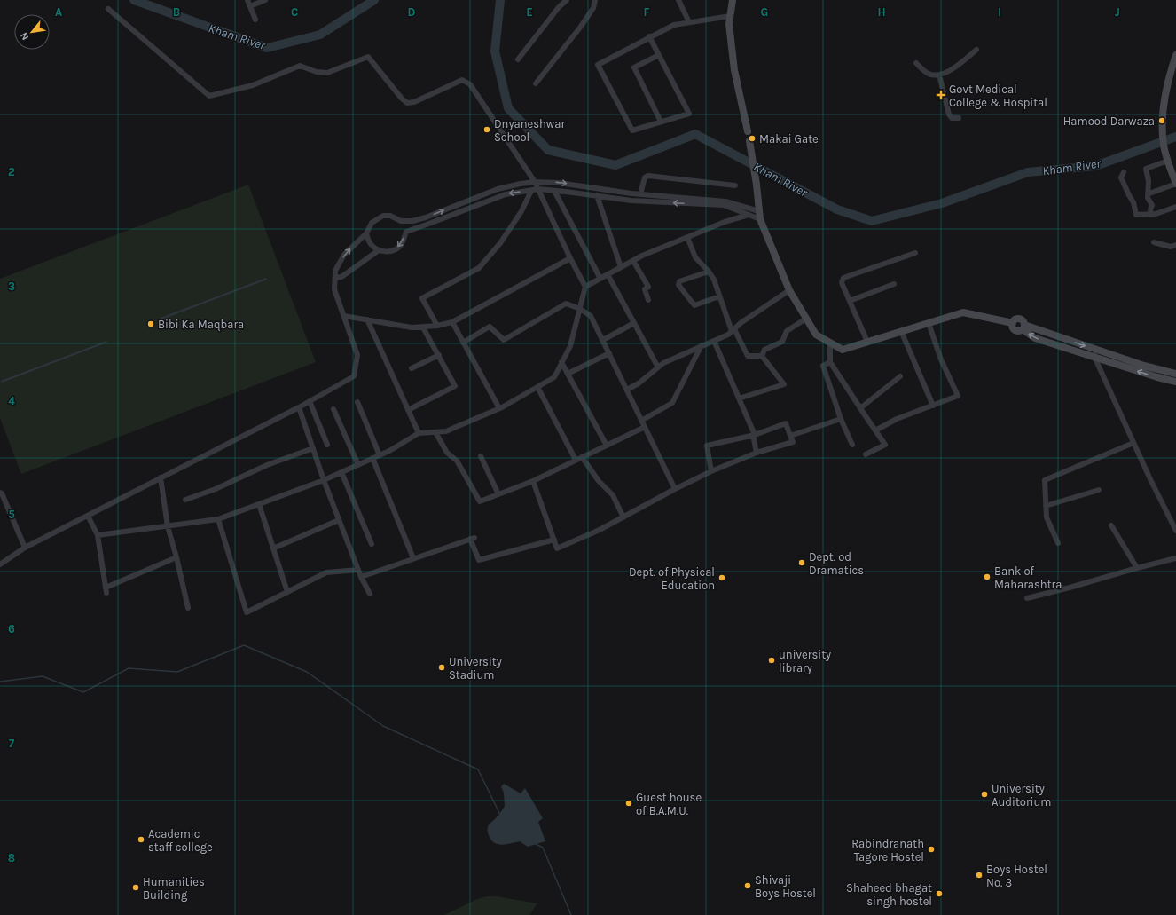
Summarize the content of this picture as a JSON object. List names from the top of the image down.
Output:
{
  "water": ["Kham River"],
  "places": {
    "health": ["Govt Medical College & Hospital"],
    "other": [
      "Hamood Darwaza",
      "Dnyaneshwar School",
      "Makai Gate",
      "Bibi Ka Maqbara",
      "Dept. od Dramatics",
      "Bank of Maharashtra",
      "Dept. of Physical Education",
      "university library",
      "University Stadium",
      "University Auditorium",
      "Guest house of B.A.M.U.",
      "Academic staff college",
      "Rabindranath Tagore Hostel",
      "Boys Hostel No. 3",
      "Shivaji Boys Hostel",
      "Humanities Building",
      "Shaheed bhagat singh hostel"
    ]
  },
  "north": "bottom left",
  "grid": {
    "columns": [
      "A",
      "B",
      "C",
      "D",
      "E",
      "F",
      "G",
      "H",
      "I",
      "J"
    ],
    "rows": [
      "2",
      "3",
      "4",
      "5",
      "6",
      "7",
      "8"
    ]
  }
}
